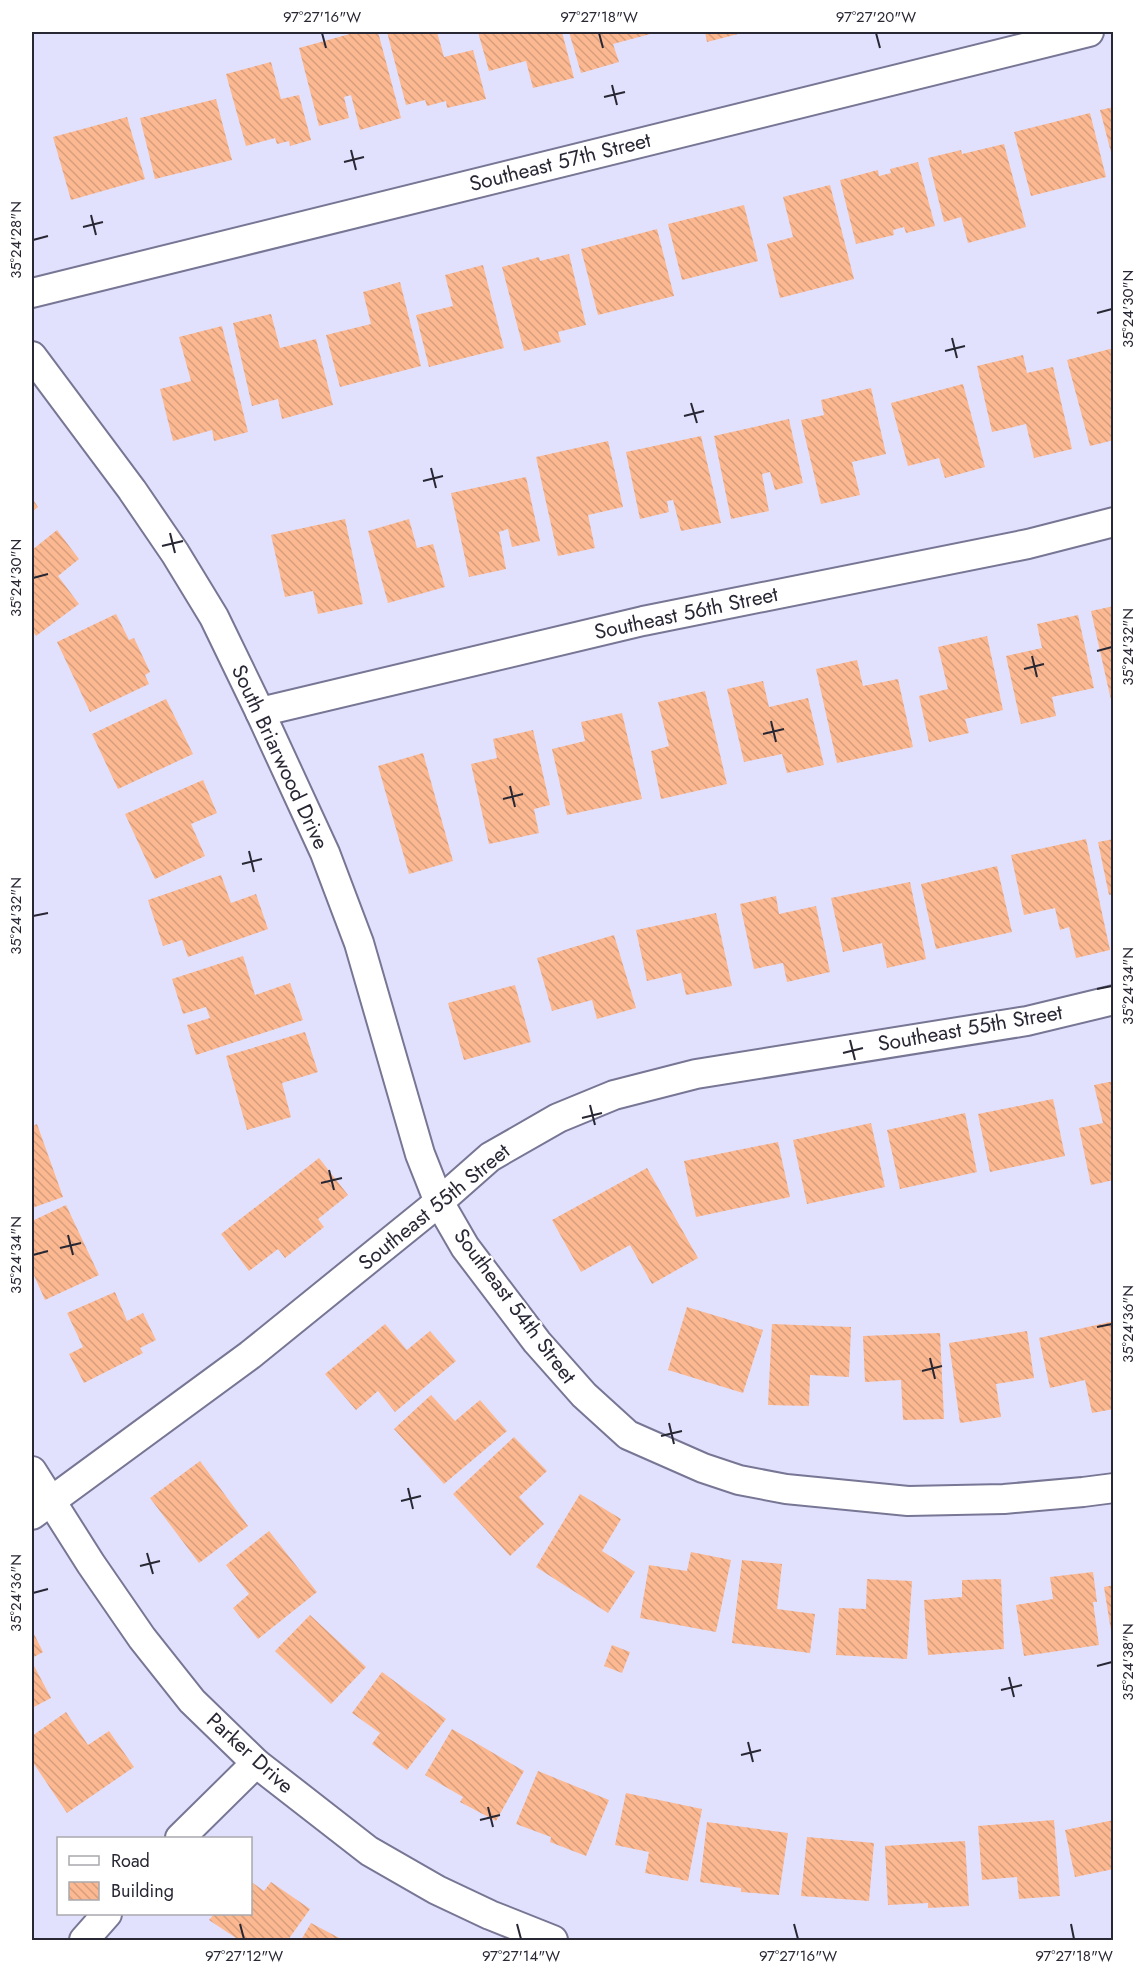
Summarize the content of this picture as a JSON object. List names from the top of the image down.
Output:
{
  "streets": {
    "street": [
      "Southeast 57th Street",
      "Southeast 56th Street",
      "South Briarwood Drive",
      "Southeast 55th Street",
      "Southeast 54th Street",
      "Parker Drive"
    ]
  },
  "crossings": [
    ["Southeast 56th Street", "South Briarwood Drive"],
    ["South Briarwood Drive", "Southeast 55th Street"],
    ["South Briarwood Drive", "Southeast 54th Street"],
    ["Southeast 55th Street", "Southeast 54th Street"],
    ["Southeast 55th Street", "Parker Drive"]
  ],
  "legend": ["Road", "Building"],
  "coordinates": [
    "97°27'16\"W",
    "97°27'18\"W",
    "97°27'20\"W",
    "35°24'28\"N",
    "35°24'30\"N",
    "35°24'32\"N",
    "35°24'34\"N",
    "35°24'36\"N",
    "35°24'38\"N",
    "97°27'12\"W",
    "97°27'14\"W"
  ]
}
